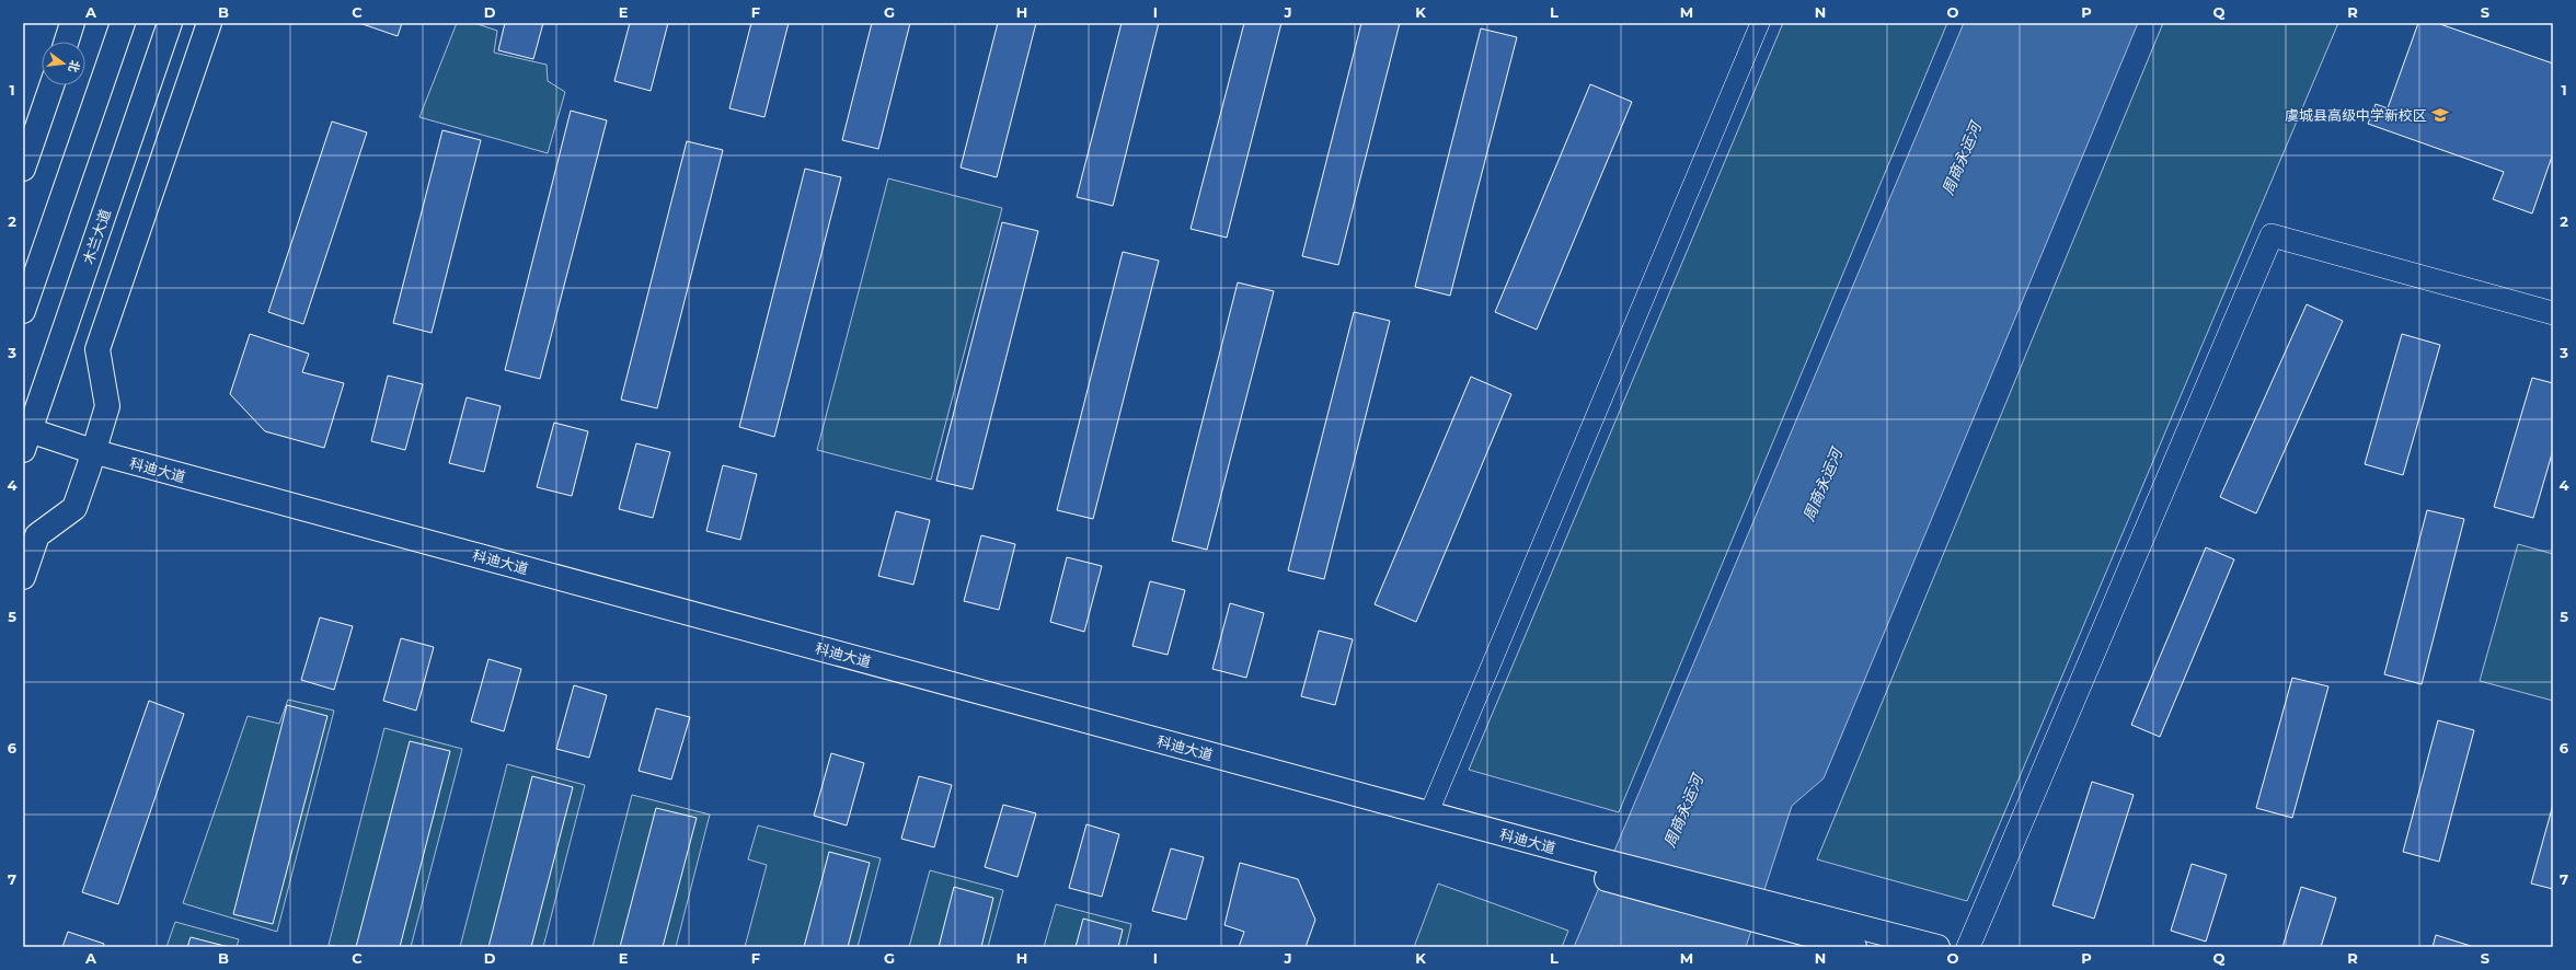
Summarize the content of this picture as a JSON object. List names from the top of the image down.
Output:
{
  "streets": {
    "main road": ["木兰大道", "科迪大道"]
  },
  "water": ["周商永运河"],
  "places": {
    "school or university": ["虞城县高级中学新校区"]
  },
  "north": "right",
  "grid": {
    "columns": [
      "A",
      "B",
      "C",
      "D",
      "E",
      "F",
      "G",
      "H",
      "I",
      "J",
      "K",
      "L",
      "M",
      "N",
      "O",
      "P",
      "Q",
      "R",
      "S"
    ],
    "rows": [
      "1",
      "2",
      "3",
      "4",
      "5",
      "6",
      "7"
    ]
  }
}
